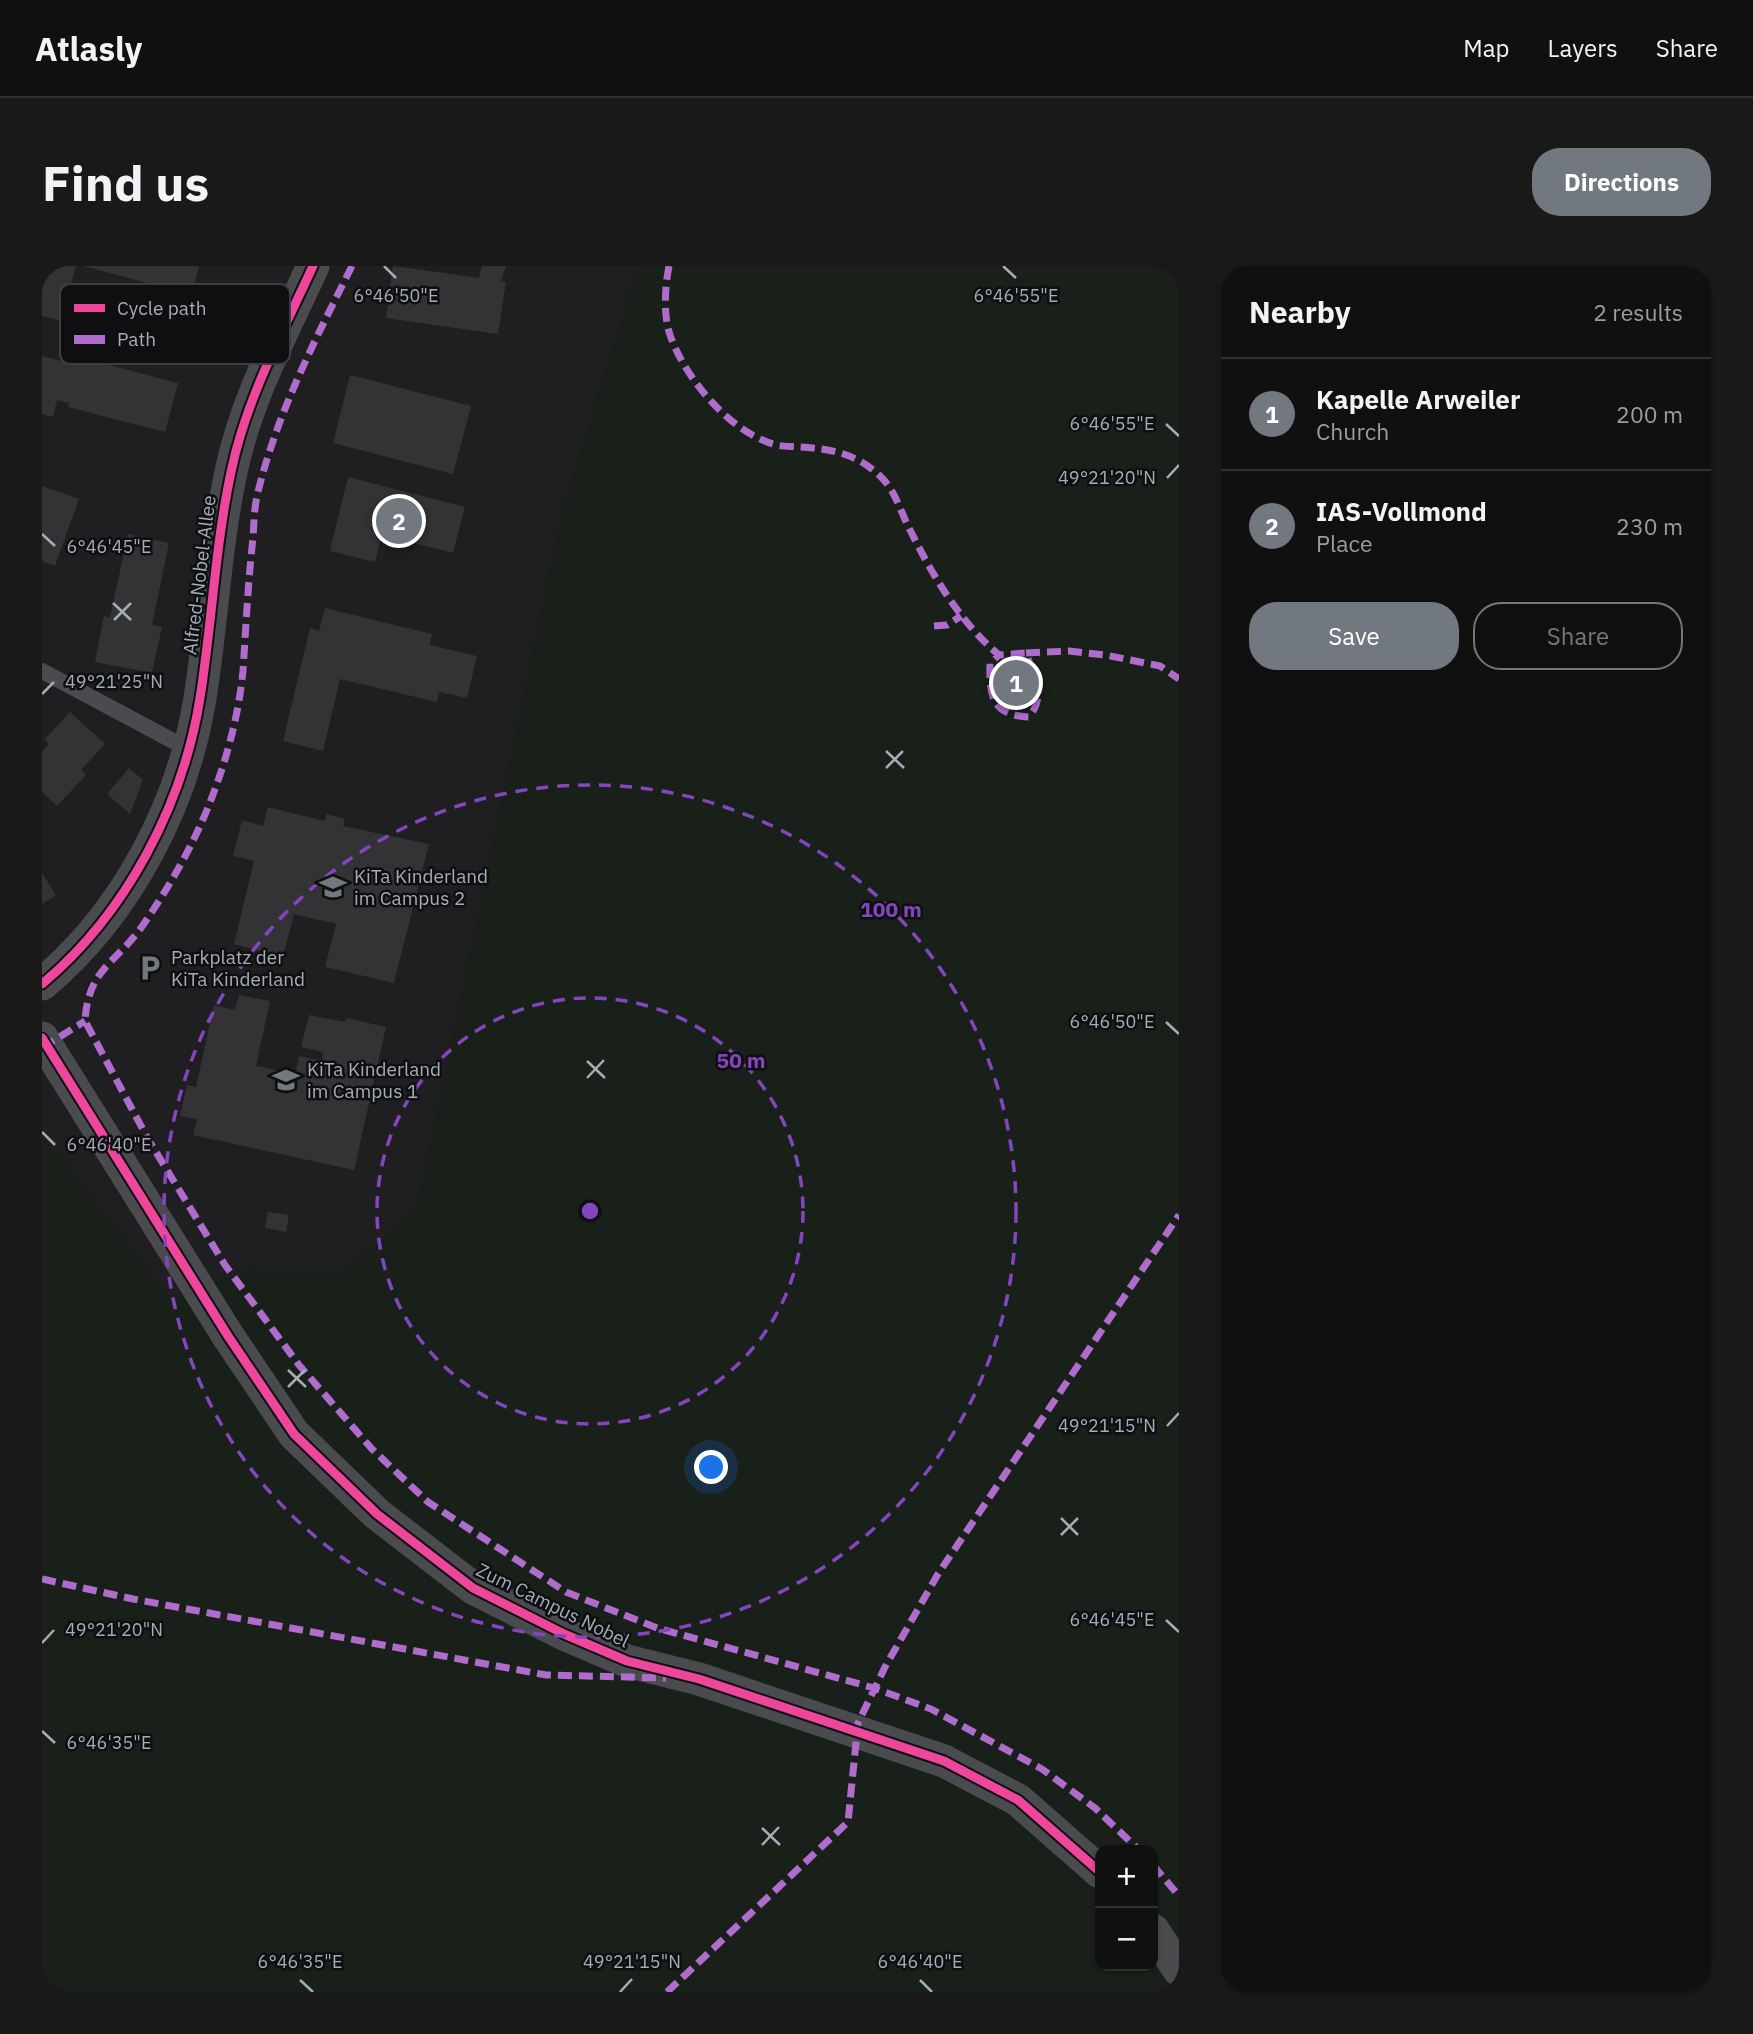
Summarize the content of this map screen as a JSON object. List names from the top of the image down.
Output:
{
  "streets": {
    "street": ["Alfred-Nobel-Allee", "Zum Campus Nobel"]
  },
  "places": {
    "school or university": ["KiTa Kinderland im Campus 2", "KiTa Kinderland im Campus 1"],
    "parking": ["Parkplatz der KiTa Kinderland"]
  },
  "legend": ["Cycle path", "Path"],
  "page": {
    "header": "Atlasly",
    "nav": ["Map", "Layers", "Share"],
    "buttons": [
      "Directions",
      ["Save", "Share"]
    ],
    "title": "Find us",
    "heading": ["Nearby", "2 results"],
    "list": [
      {
        "mark": "1",
        "name": "Kapelle Arweiler",
        "note": "Church",
        "value": "200 m"
      },
      {
        "mark": "2",
        "name": "IAS-Vollmond",
        "note": "Place",
        "value": "230 m"
      }
    ],
    "pins": ["2", "1"],
    "map_buttons": ["+", "−"]
  },
  "coordinates": [
    "6°46'50\"E",
    "6°46'55\"E",
    "49°21'20\"N",
    "6°46'45\"E",
    "49°21'25\"N",
    "6°46'40\"E",
    "49°21'15\"N",
    "6°46'35\"E"
  ],
  "rings": ["100 m", "50 m"]
}
